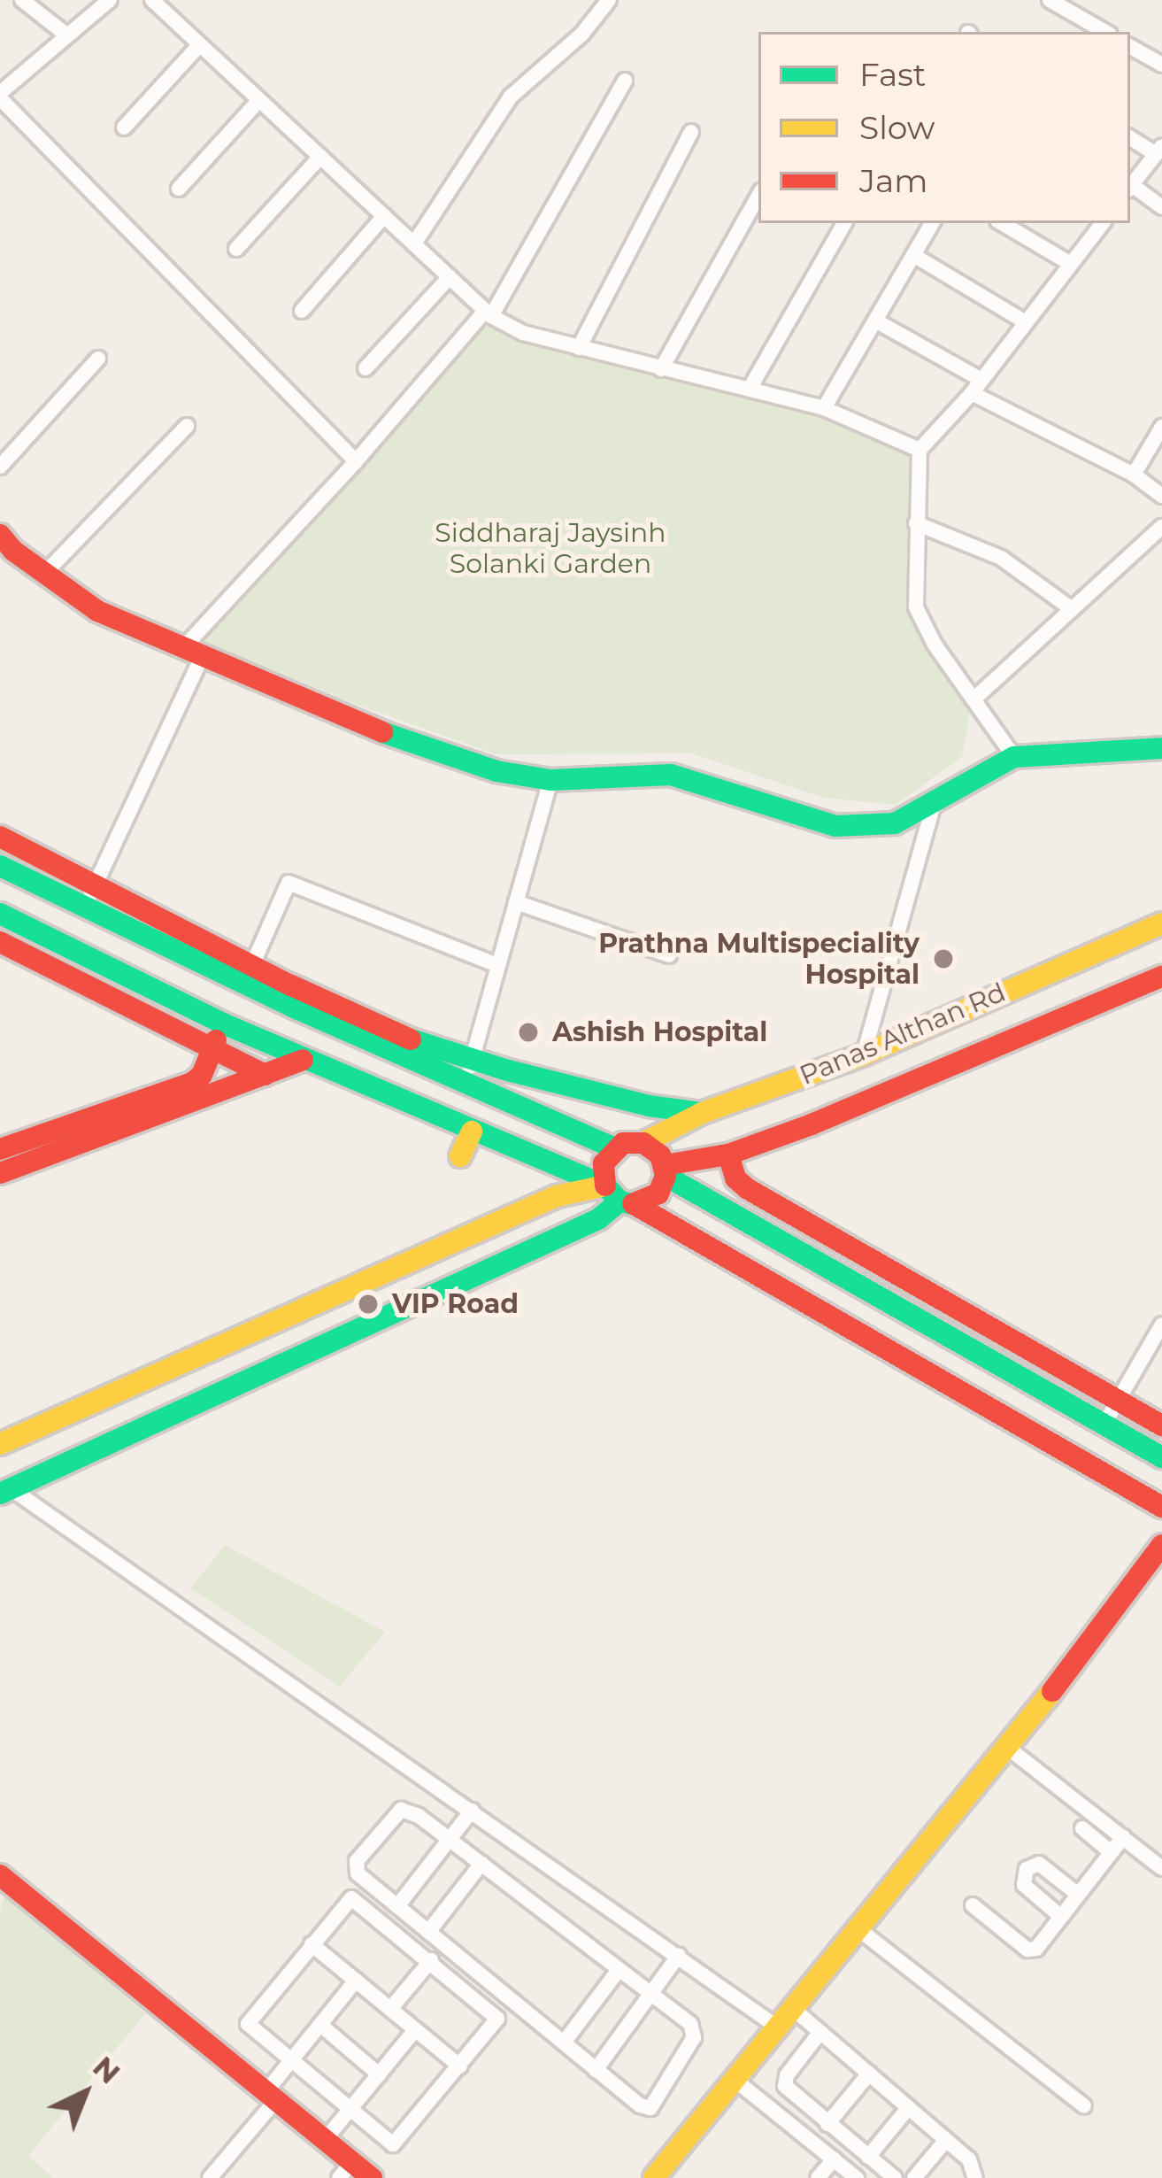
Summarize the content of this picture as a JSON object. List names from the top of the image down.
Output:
{
  "streets": {
    "main road": ["Panas Althan Rd"]
  },
  "parks": ["Siddharaj Jaysinh Solanki Garden"],
  "places": ["Prathna Multispeciality Hospital", "Ashish Hospital", "VIP Road"],
  "legend": ["Fast", "Slow", "Jam"],
  "north": "top right"
}
